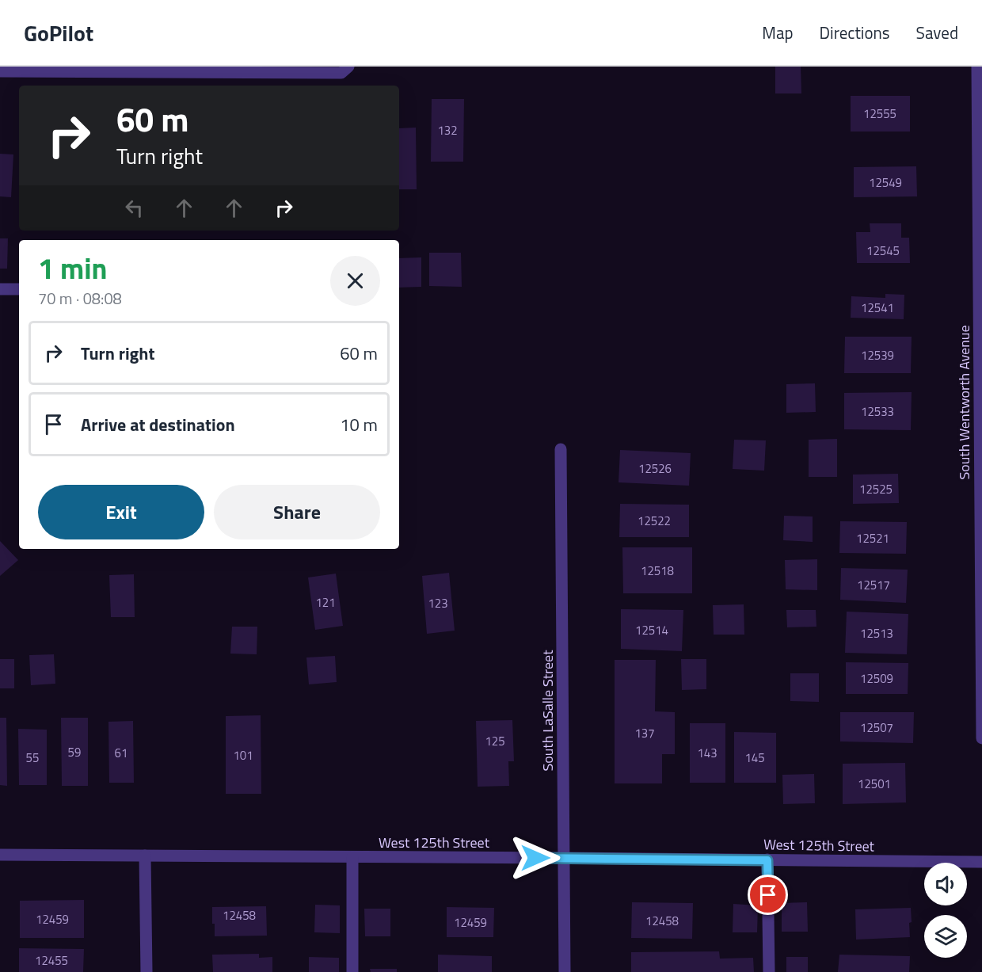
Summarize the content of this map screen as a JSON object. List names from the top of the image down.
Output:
{
  "streets": {
    "street": ["South Wentworth Avenue", "South LaSalle Street", "West 125th Street"]
  },
  "crossings": [
    ["South LaSalle Street", "West 125th Street"]
  ],
  "house_numbers": [
    "12555",
    "132",
    "12549",
    "12545",
    "12541",
    "12539",
    "12533",
    "12526",
    "12525",
    "12522",
    "12521",
    "12518",
    "12517",
    "121",
    "123",
    "12514",
    "12513",
    "12509",
    "12507",
    "137",
    "125",
    "59",
    "61",
    "143",
    "101",
    "55",
    "145",
    "12501",
    "12458",
    "12459",
    "12458",
    "12459",
    "12455"
  ],
  "page": {
    "header": "GoPilot",
    "nav": ["Map", "Directions", "Saved"],
    "turn": ["60 m", "Turn right"],
    "heading": ["1 min", "70 m · 08:08"],
    "list": [
      {
        "name": "Turn right",
        "value": "60 m"
      },
      {
        "name": "Arrive at destination",
        "value": "10 m"
      }
    ],
    "buttons": ["Exit", "Share"]
  }
}
